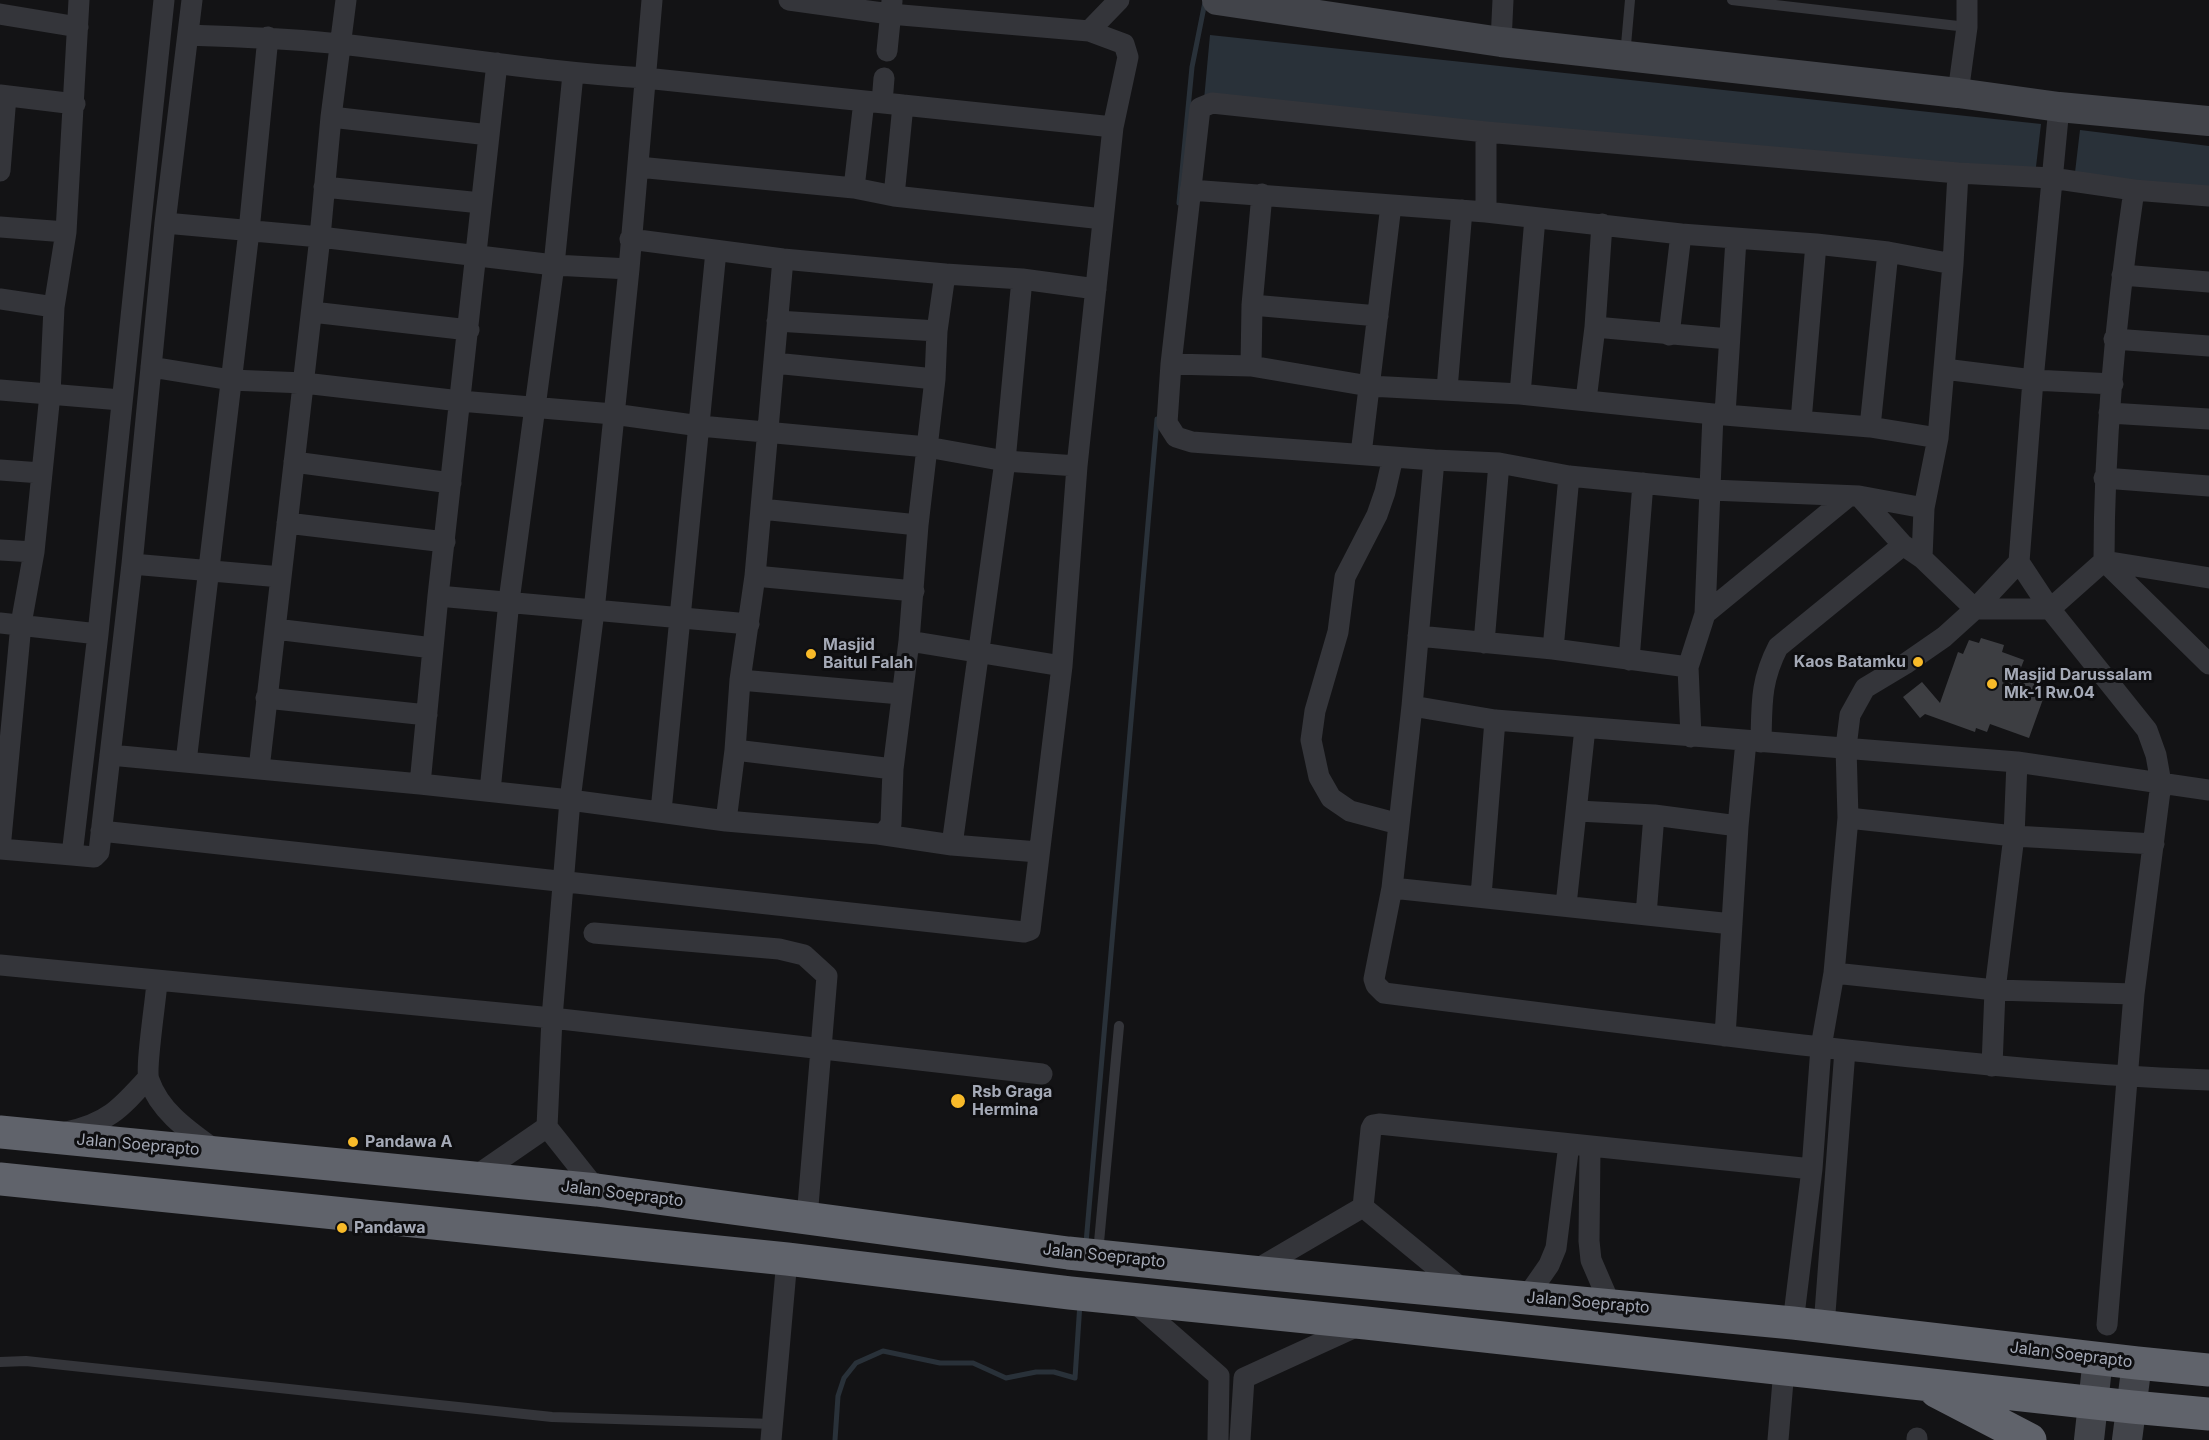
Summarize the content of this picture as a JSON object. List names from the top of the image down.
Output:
{
  "streets": {
    "highway": ["Jalan Soeprapto"]
  },
  "places": [
    "Masjid Baitul Falah",
    "Kaos Batamku",
    "Masjid Darussalam Mk-1 Rw.04",
    "Rsb Graga Hermina",
    "Pandawa A",
    "Pandawa"
  ]
}
